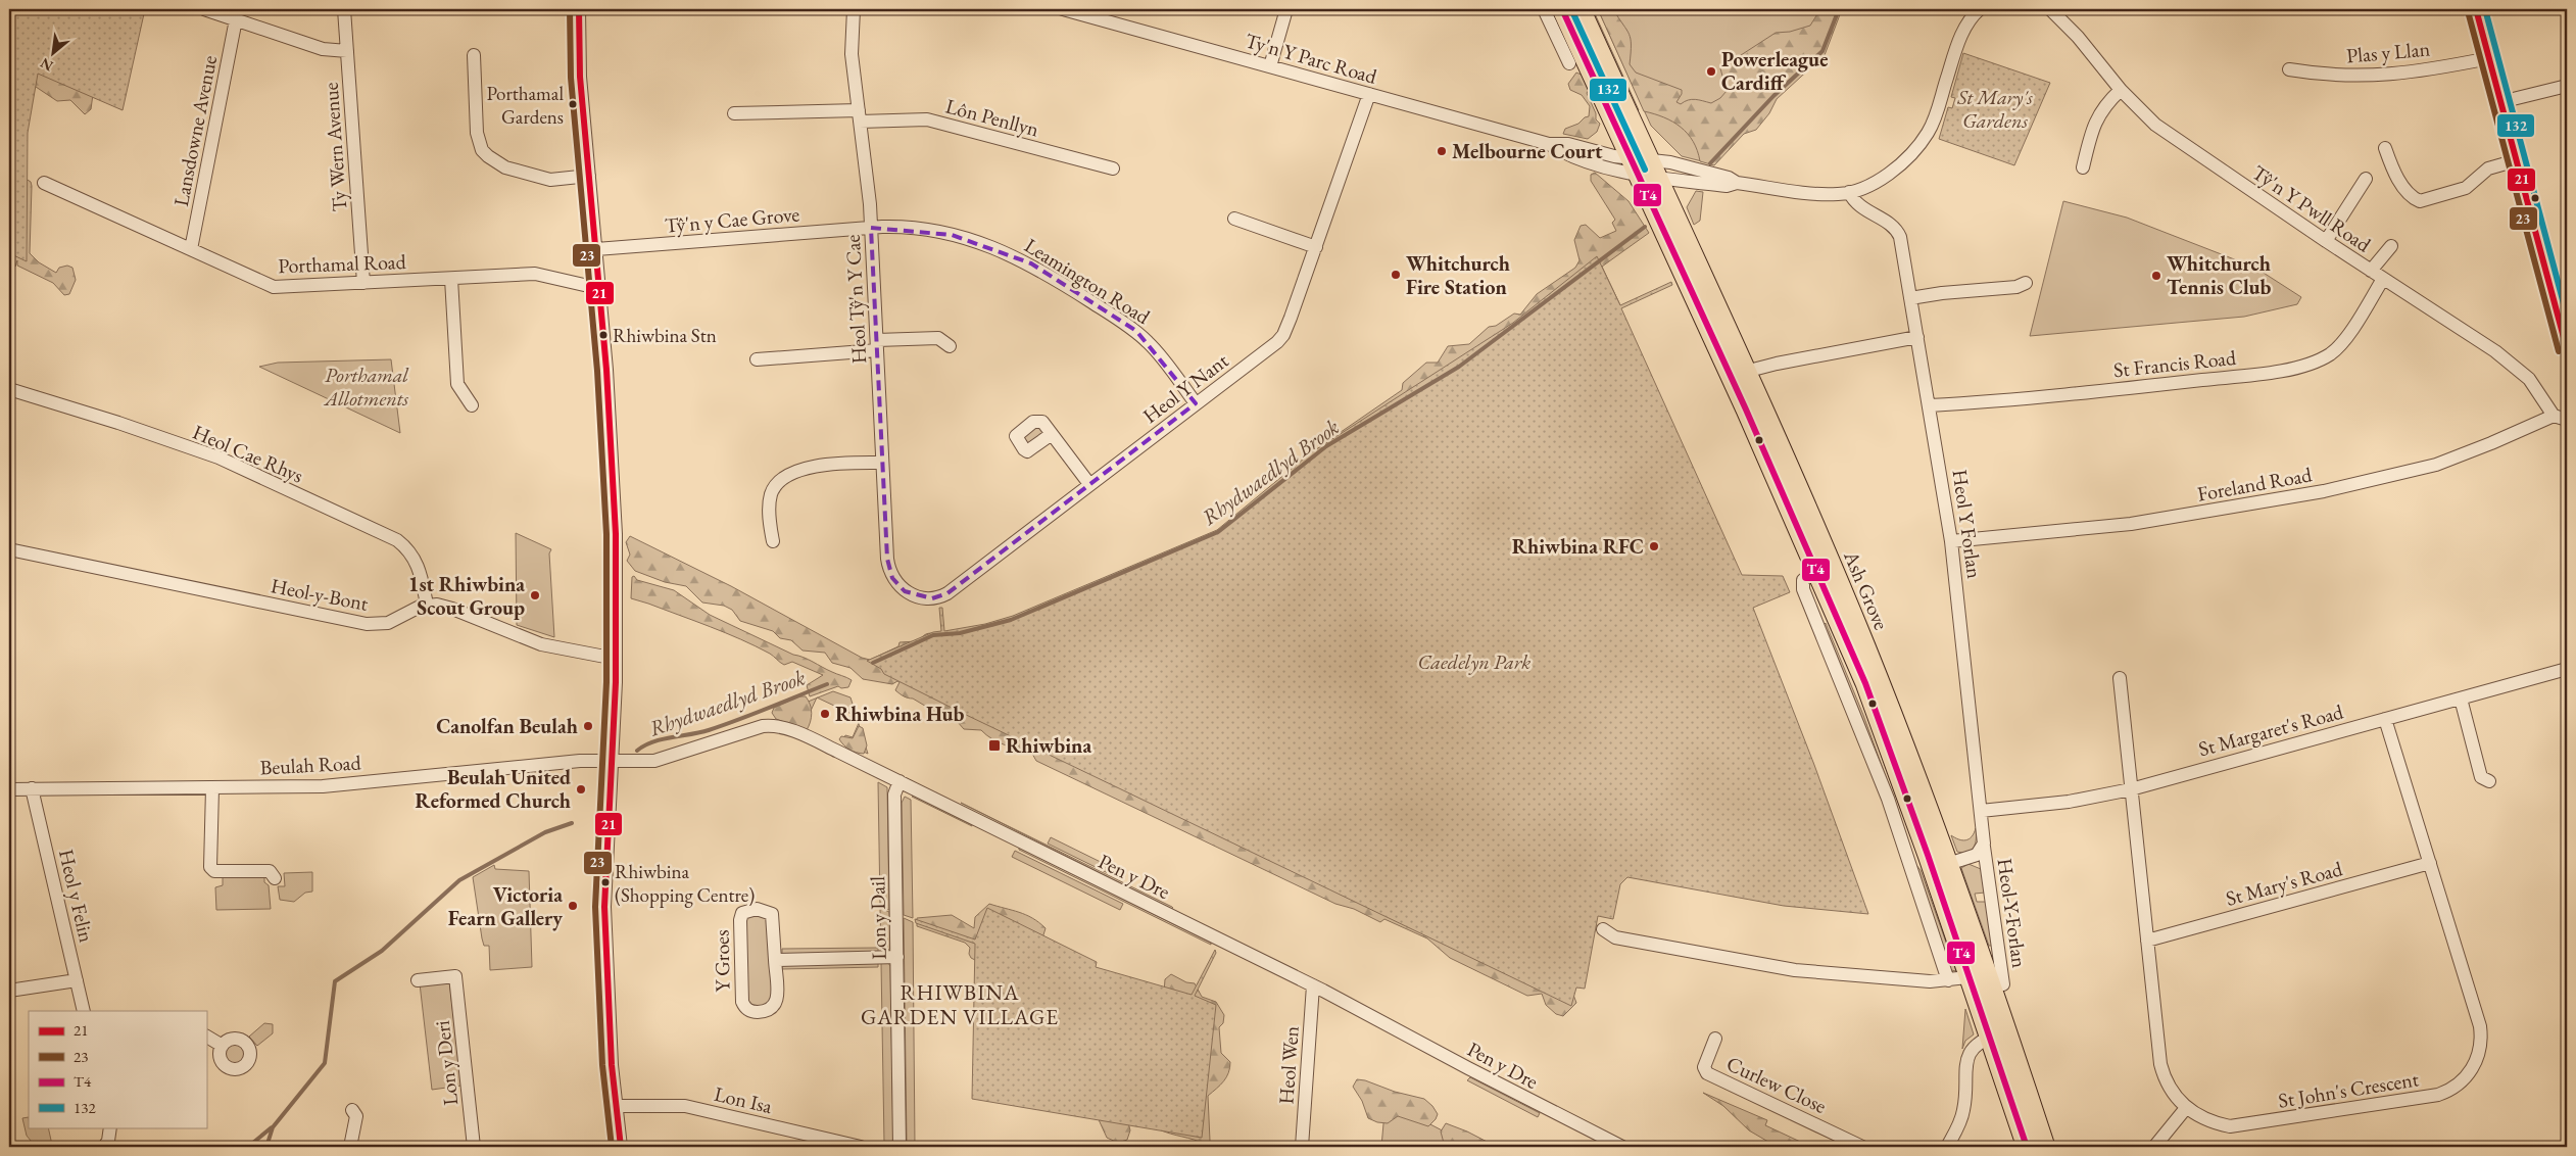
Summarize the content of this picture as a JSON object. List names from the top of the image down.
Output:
{
  "streets": {
    "highway": ["Ash Grove"],
    "street": [
      "Plas y Llan",
      "Ty'n Y Parc Road",
      "Lôn Penllyn",
      "Lansdowne Avenue",
      "Ty Wern Avenue",
      "Tŷ'n Y Pwll Road",
      "Tŷ'n y Cae Grove",
      "Porthamal Road",
      "Leamington Road",
      "Heol Tŷ'n Y Cae",
      "St Francis Road",
      "Heol Y Nant",
      "Heol Cae Rhys",
      "Foreland Road",
      "Heol Y Forlan",
      "Heol-y-Bont",
      "St Margaret's Road",
      "Beulah Road",
      "Pen y Dre",
      "St Mary's Road",
      "Heol y Felin",
      "Heol-Y-Forlan",
      "Lon y Dail",
      "Y Groes",
      "Lon y Deri",
      "Heol Wen",
      "Curlew Close",
      "St John's Crescent",
      "Lon Isa"
    ]
  },
  "crossings": [
    ["Ty'n Y Parc Road", "Heol Y Nant"],
    ["Ty'n Y Parc Road", "Heol Y Forlan"],
    ["Ty'n Y Parc Road", "Ash Grove"],
    ["Lôn Penllyn", "Heol Tŷ'n Y Cae"],
    ["Lansdowne Avenue", "Porthamal Road"],
    ["Ty Wern Avenue", "Porthamal Road"],
    ["Tŷ'n Y Pwll Road", "St Francis Road"],
    ["Tŷ'n Y Pwll Road", "Foreland Road"],
    ["Tŷ'n y Cae Grove", "Leamington Road"],
    ["Tŷ'n y Cae Grove", "Heol Tŷ'n Y Cae"],
    ["Leamington Road", "Heol Tŷ'n Y Cae"],
    ["Leamington Road", "Heol Y Nant"],
    ["Heol Tŷ'n Y Cae", "Heol Y Nant"],
    ["St Francis Road", "Heol Y Forlan"],
    ["Heol Cae Rhys", "Heol-y-Bont"],
    ["Foreland Road", "Heol Y Forlan"],
    ["Heol Y Forlan", "St Margaret's Road"],
    ["Heol Y Forlan", "Heol-Y-Forlan"],
    ["St Margaret's Road", "St John's Crescent"],
    ["Beulah Road", "Pen y Dre"],
    ["Beulah Road", "Heol y Felin"],
    ["Pen y Dre", "Lon y Dail"],
    ["Pen y Dre", "Heol Wen"],
    ["St Mary's Road", "St John's Crescent"]
  ],
  "districts": ["RHIWBINA GARDEN VILLAGE"],
  "water": ["Rhydwaedlyd Brook"],
  "parks": ["St Mary's Gardens", "Porthamal Allotments", "Caedelyn Park"],
  "places": {
    "other": [
      "Powerleague Cardiff",
      "Porthamal Gardens",
      "Melbourne Court",
      "Whitchurch Fire Station",
      "Whitchurch Tennis Club",
      "Rhiwbina Stn",
      "Rhiwbina RFC",
      "1st Rhiwbina Scout Group",
      "Rhiwbina Hub",
      "Canolfan Beulah",
      "Beulah United Reformed Church",
      "Rhiwbina (Shopping Centre)",
      "Victoria Fearn Gallery"
    ],
    "transit": ["Rhiwbina"]
  },
  "lines": [
    "transit line 21",
    "transit line 23",
    "transit line T4",
    "transit line 132"
  ],
  "legend": [
    "21",
    "23",
    "T4",
    "132"
  ],
  "north": "bottom left"
}
